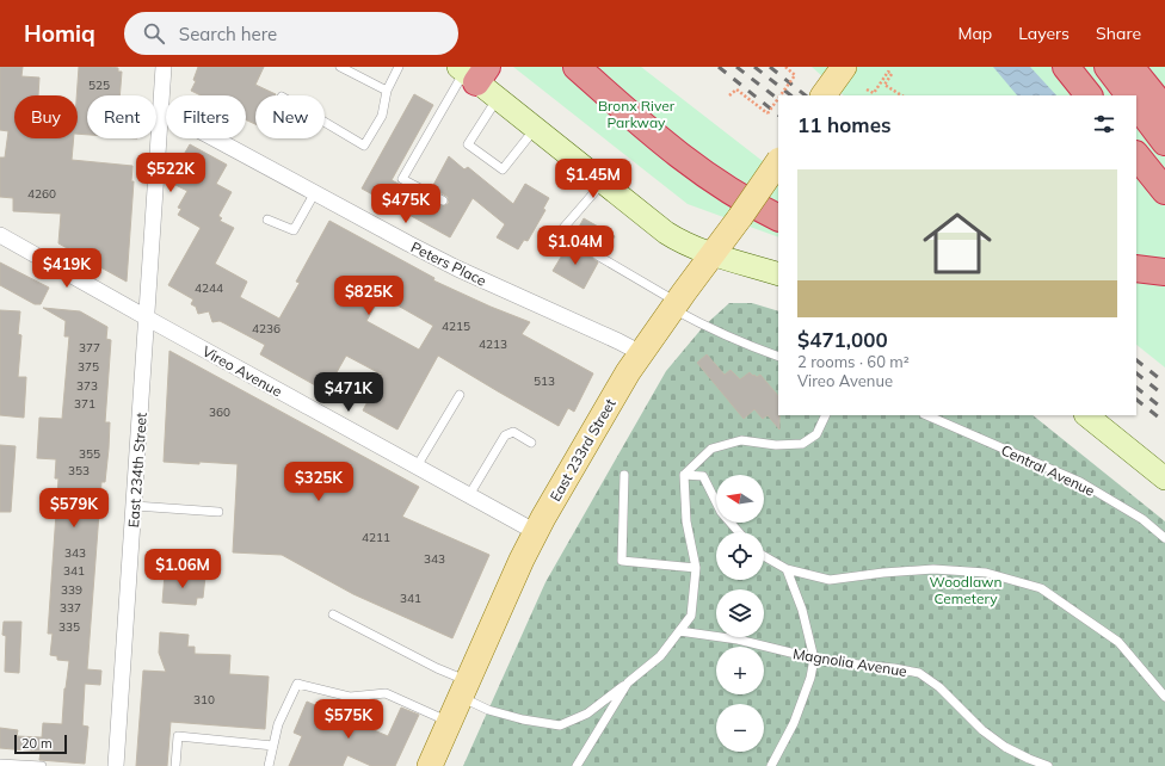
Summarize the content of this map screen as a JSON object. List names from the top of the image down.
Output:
{
  "streets": {
    "main road": ["East 233rd Street"],
    "street": ["Peters Place", "Vireo Avenue", "East 234th Street"],
    "lane": ["Central Avenue", "Magnolia Avenue"]
  },
  "crossings": [
    ["Peters Place", "East 233rd Street"],
    ["Peters Place", "East 234th Street"],
    ["Vireo Avenue", "East 233rd Street"],
    ["Vireo Avenue", "East 234th Street"]
  ],
  "parks": ["Bronx River Parkway", "Woodlawn Cemetery"],
  "house_numbers": [
    "525",
    "4260",
    "4244",
    "4215",
    "4236",
    "4213",
    "377",
    "375",
    "513",
    "373",
    "371",
    "360",
    "355",
    "353",
    "4211",
    "343",
    "343",
    "341",
    "339",
    "341",
    "337",
    "335",
    "310"
  ],
  "scale_bar": "20 m",
  "north": "left",
  "page": {
    "header": "Homiq",
    "search": "Search here",
    "nav": ["Map", "Layers", "Share"],
    "chip": [
      "Buy",
      "Rent",
      "Filters",
      "New"
    ],
    "heading": "11 homes",
    "price": [
      "$522K",
      "$1.45M",
      "$475K",
      "$1.04M",
      "$419K",
      "$825K",
      "$471K",
      "$325K",
      "$579K",
      "$1.06M",
      "$575K"
    ],
    "list": [
      {
        "name": "$471,000",
        "note": "2 rooms · 60 m² · Vireo Avenue"
      }
    ],
    "map_buttons": ["+", "−"],
    "scale": "20 m"
  }
}
